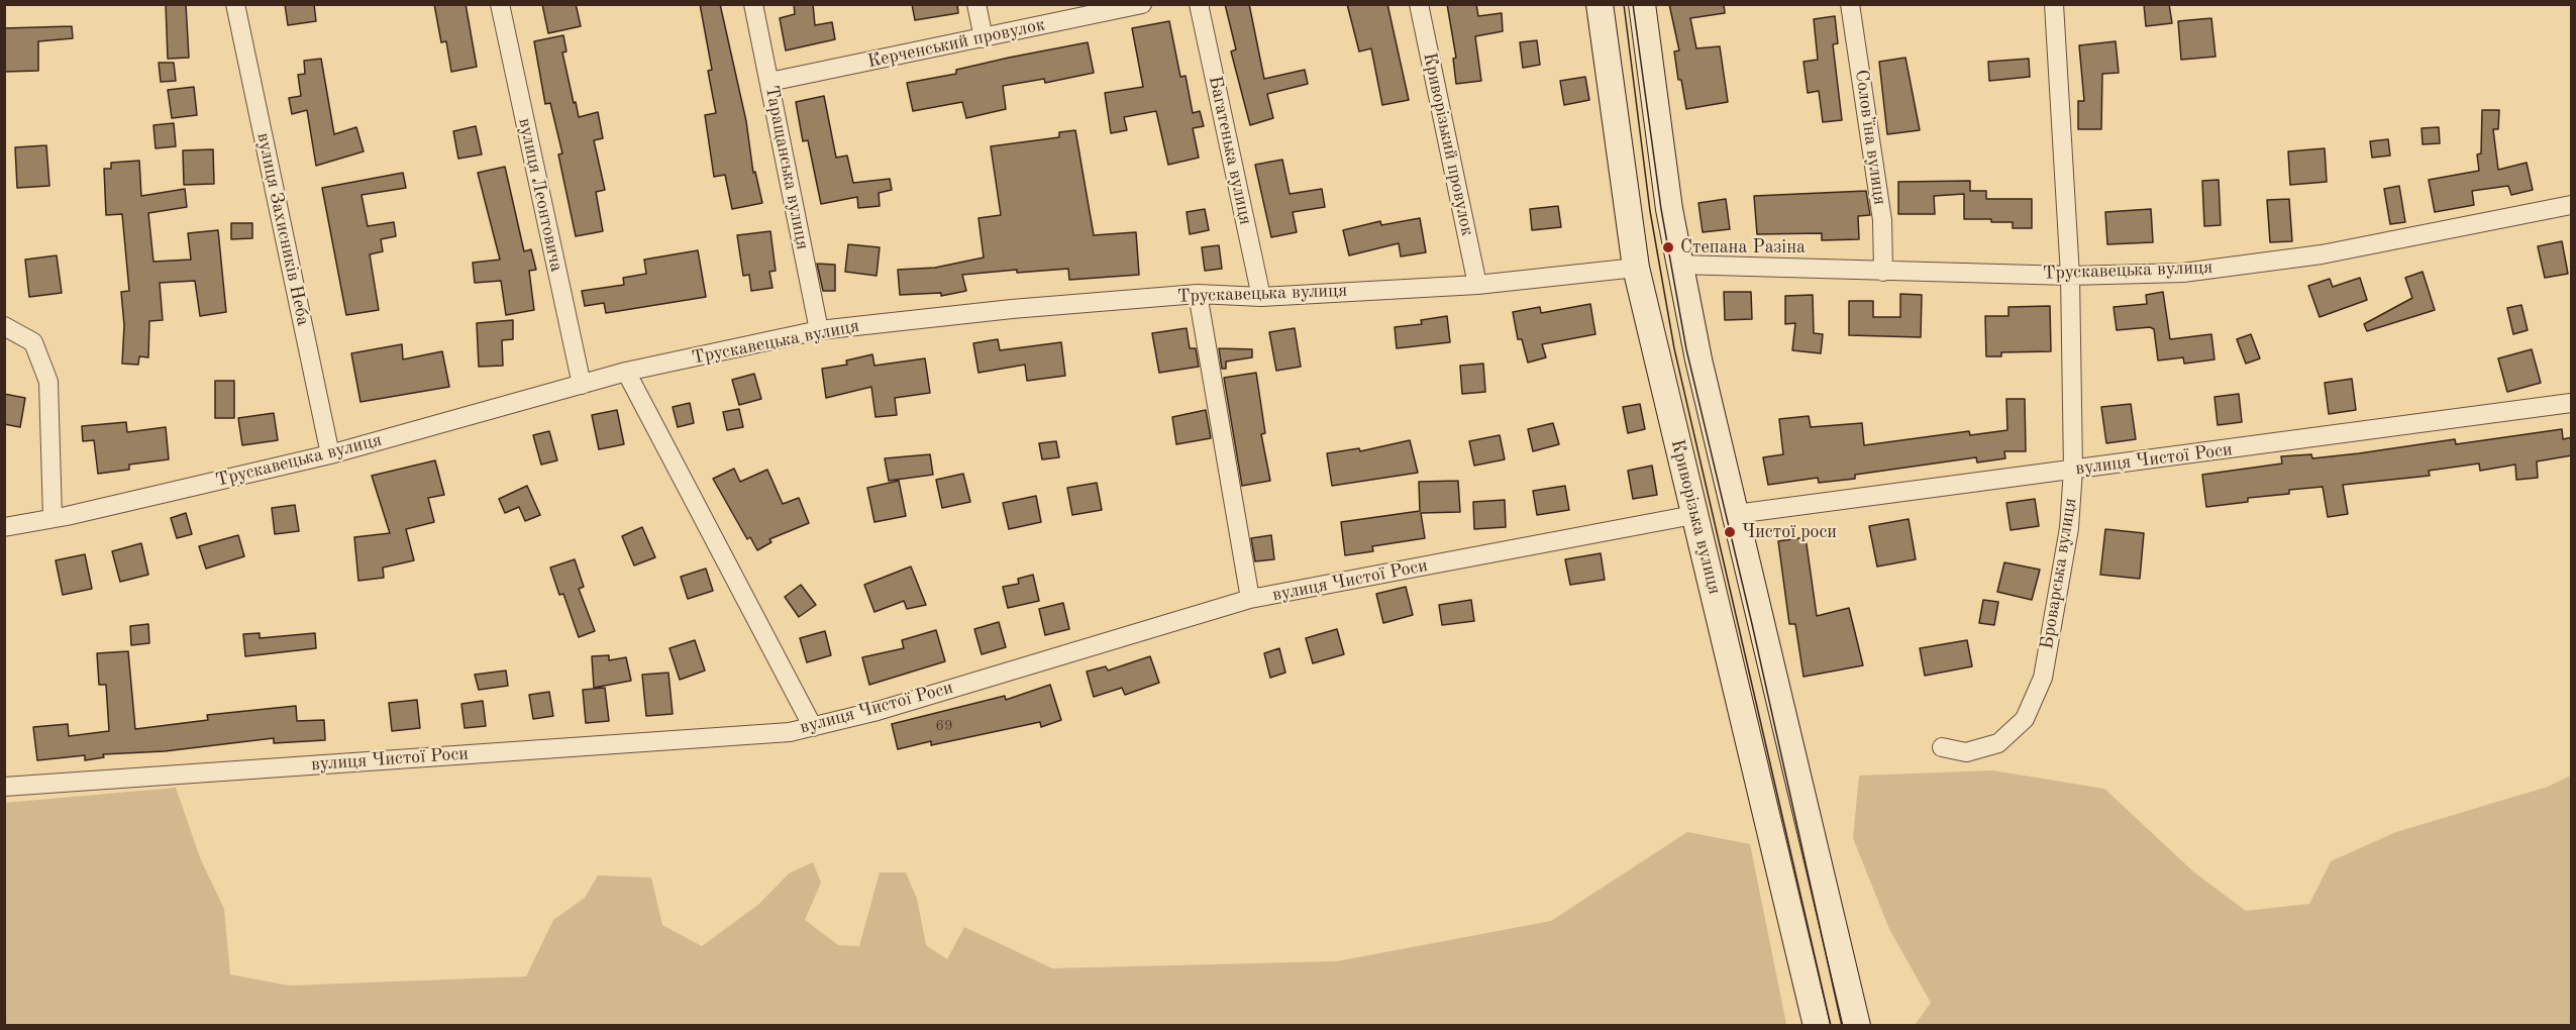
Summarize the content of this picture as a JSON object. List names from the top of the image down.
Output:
{
  "streets": {
    "main road": ["Криворізька вулиця"],
    "street": [
      "Керченський провулок",
      "Соловʼїна вулиця",
      "Криворізький провулок",
      "Багатенька вулиця",
      "Таращанська вулиця",
      "вулиця Леонтовича",
      "вулиця Захисників Неба",
      "Трускавецька вулиця",
      "вулиця Чистої Роси",
      "Броварська вулиця"
    ]
  },
  "crossings": [
    ["Керченський провулок", "Таращанська вулиця"],
    ["Соловʼїна вулиця", "Трускавецька вулиця"],
    ["Криворізький провулок", "Трускавецька вулиця"],
    ["Багатенька вулиця", "Трускавецька вулиця"],
    ["Таращанська вулиця", "Трускавецька вулиця"],
    ["вулиця Леонтовича", "Трускавецька вулиця"],
    ["вулиця Захисників Неба", "Трускавецька вулиця"],
    ["Трускавецька вулиця", "Криворізька вулиця"],
    ["Трускавецька вулиця", "Броварська вулиця"],
    ["вулиця Чистої Роси", "Криворізька вулиця"],
    ["вулиця Чистої Роси", "Броварська вулиця"]
  ],
  "places": ["Степана Разіна", "Чистої роси"],
  "house_numbers": ["69"]
}
